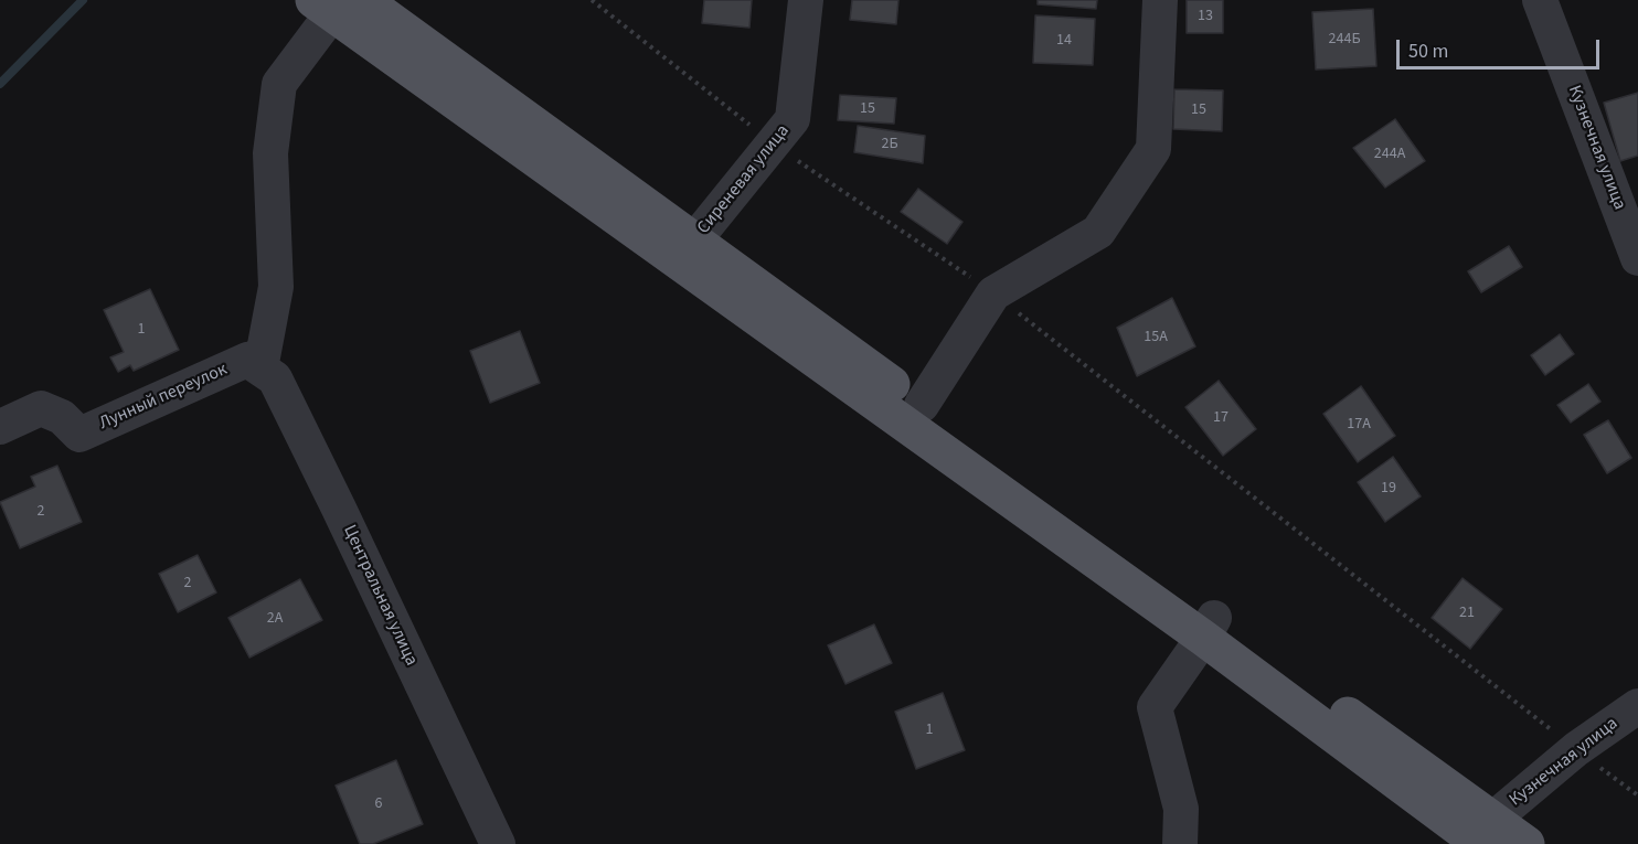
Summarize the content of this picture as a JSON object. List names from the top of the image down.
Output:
{
  "streets": {
    "street": [
      "Кузнечная улица",
      "Сиреневая улица",
      "Лунный переулок",
      "Центральная улица"
    ]
  },
  "crossings": [
    ["Лунный переулок", "Центральная улица"]
  ],
  "house_numbers": [
    "13",
    "244Б",
    "14",
    "15",
    "15",
    "2Б",
    "244А",
    "1",
    "15А",
    "17",
    "17А",
    "19",
    "2",
    "2",
    "21",
    "2А",
    "1",
    "6"
  ],
  "scale_bar": "50 m"
}
